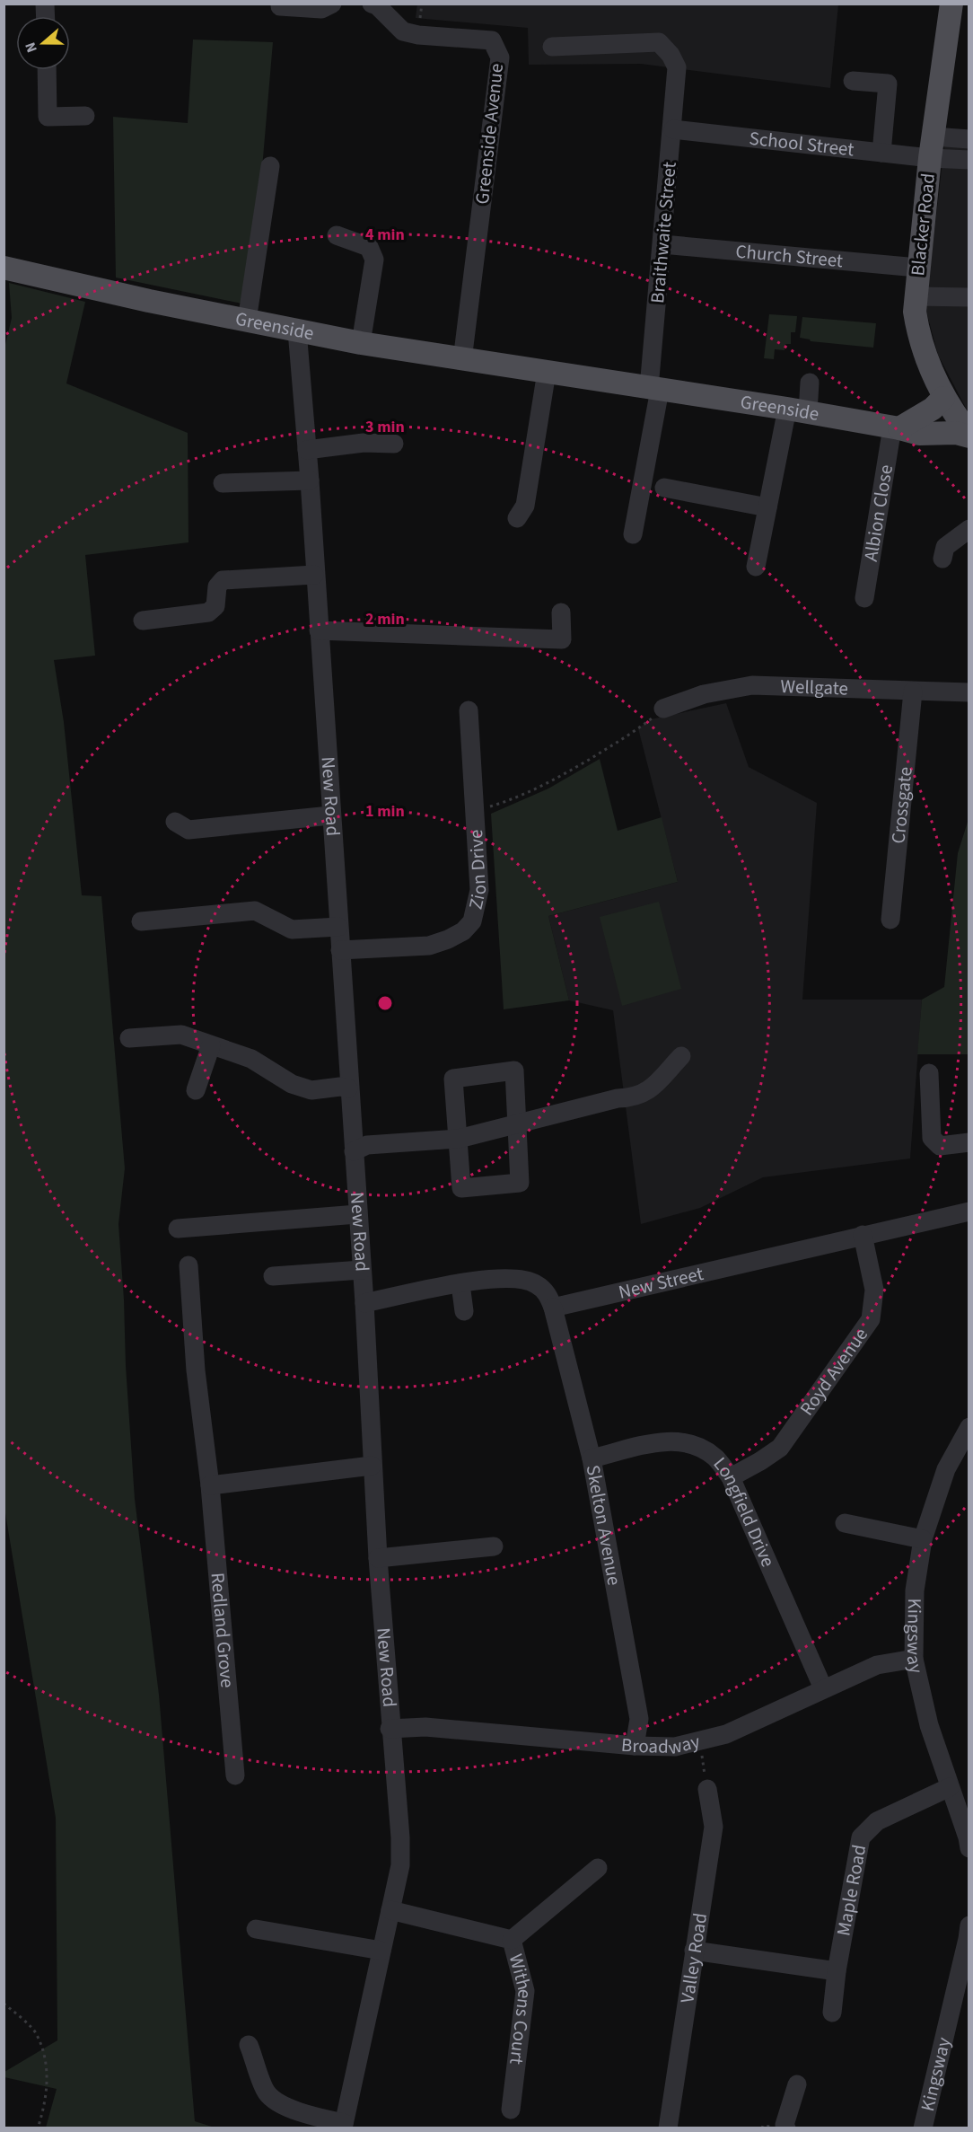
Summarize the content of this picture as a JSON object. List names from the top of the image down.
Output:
{
  "streets": {
    "main road": ["Blacker Road", "Greenside"],
    "street": [
      "Greenside Avenue",
      "School Street",
      "Braithwaite Street",
      "Church Street",
      "Albion Close",
      "Wellgate",
      "New Road",
      "Crossgate",
      "Zion Drive",
      "New Street",
      "Royd Avenue",
      "Longfield Drive",
      "Skelton Avenue",
      "Redland Grove",
      "Kingsway",
      "Broadway",
      "Maple Road",
      "Valley Road",
      "Withens Court"
    ]
  },
  "crossings": [
    ["Greenside Avenue", "Greenside"],
    ["School Street", "Blacker Road"],
    ["School Street", "Braithwaite Street"],
    ["Blacker Road", "Church Street"],
    ["Blacker Road", "Greenside"],
    ["Braithwaite Street", "Church Street"],
    ["Braithwaite Street", "Greenside"],
    ["Greenside", "Albion Close"],
    ["Greenside", "New Road"],
    ["Wellgate", "Crossgate"],
    ["New Road", "Zion Drive"],
    ["New Road", "Broadway"],
    ["New Road", "Withens Court"],
    ["New Street", "Royd Avenue"],
    ["New Street", "Skelton Avenue"],
    ["Royd Avenue", "Longfield Drive"],
    ["Longfield Drive", "Skelton Avenue"],
    ["Longfield Drive", "Broadway"],
    ["Skelton Avenue", "Broadway"],
    ["Kingsway", "Broadway"],
    ["Kingsway", "Maple Road"]
  ],
  "north": "left",
  "rings": [
    "4 min",
    "3 min",
    "2 min",
    "1 min"
  ]
}
